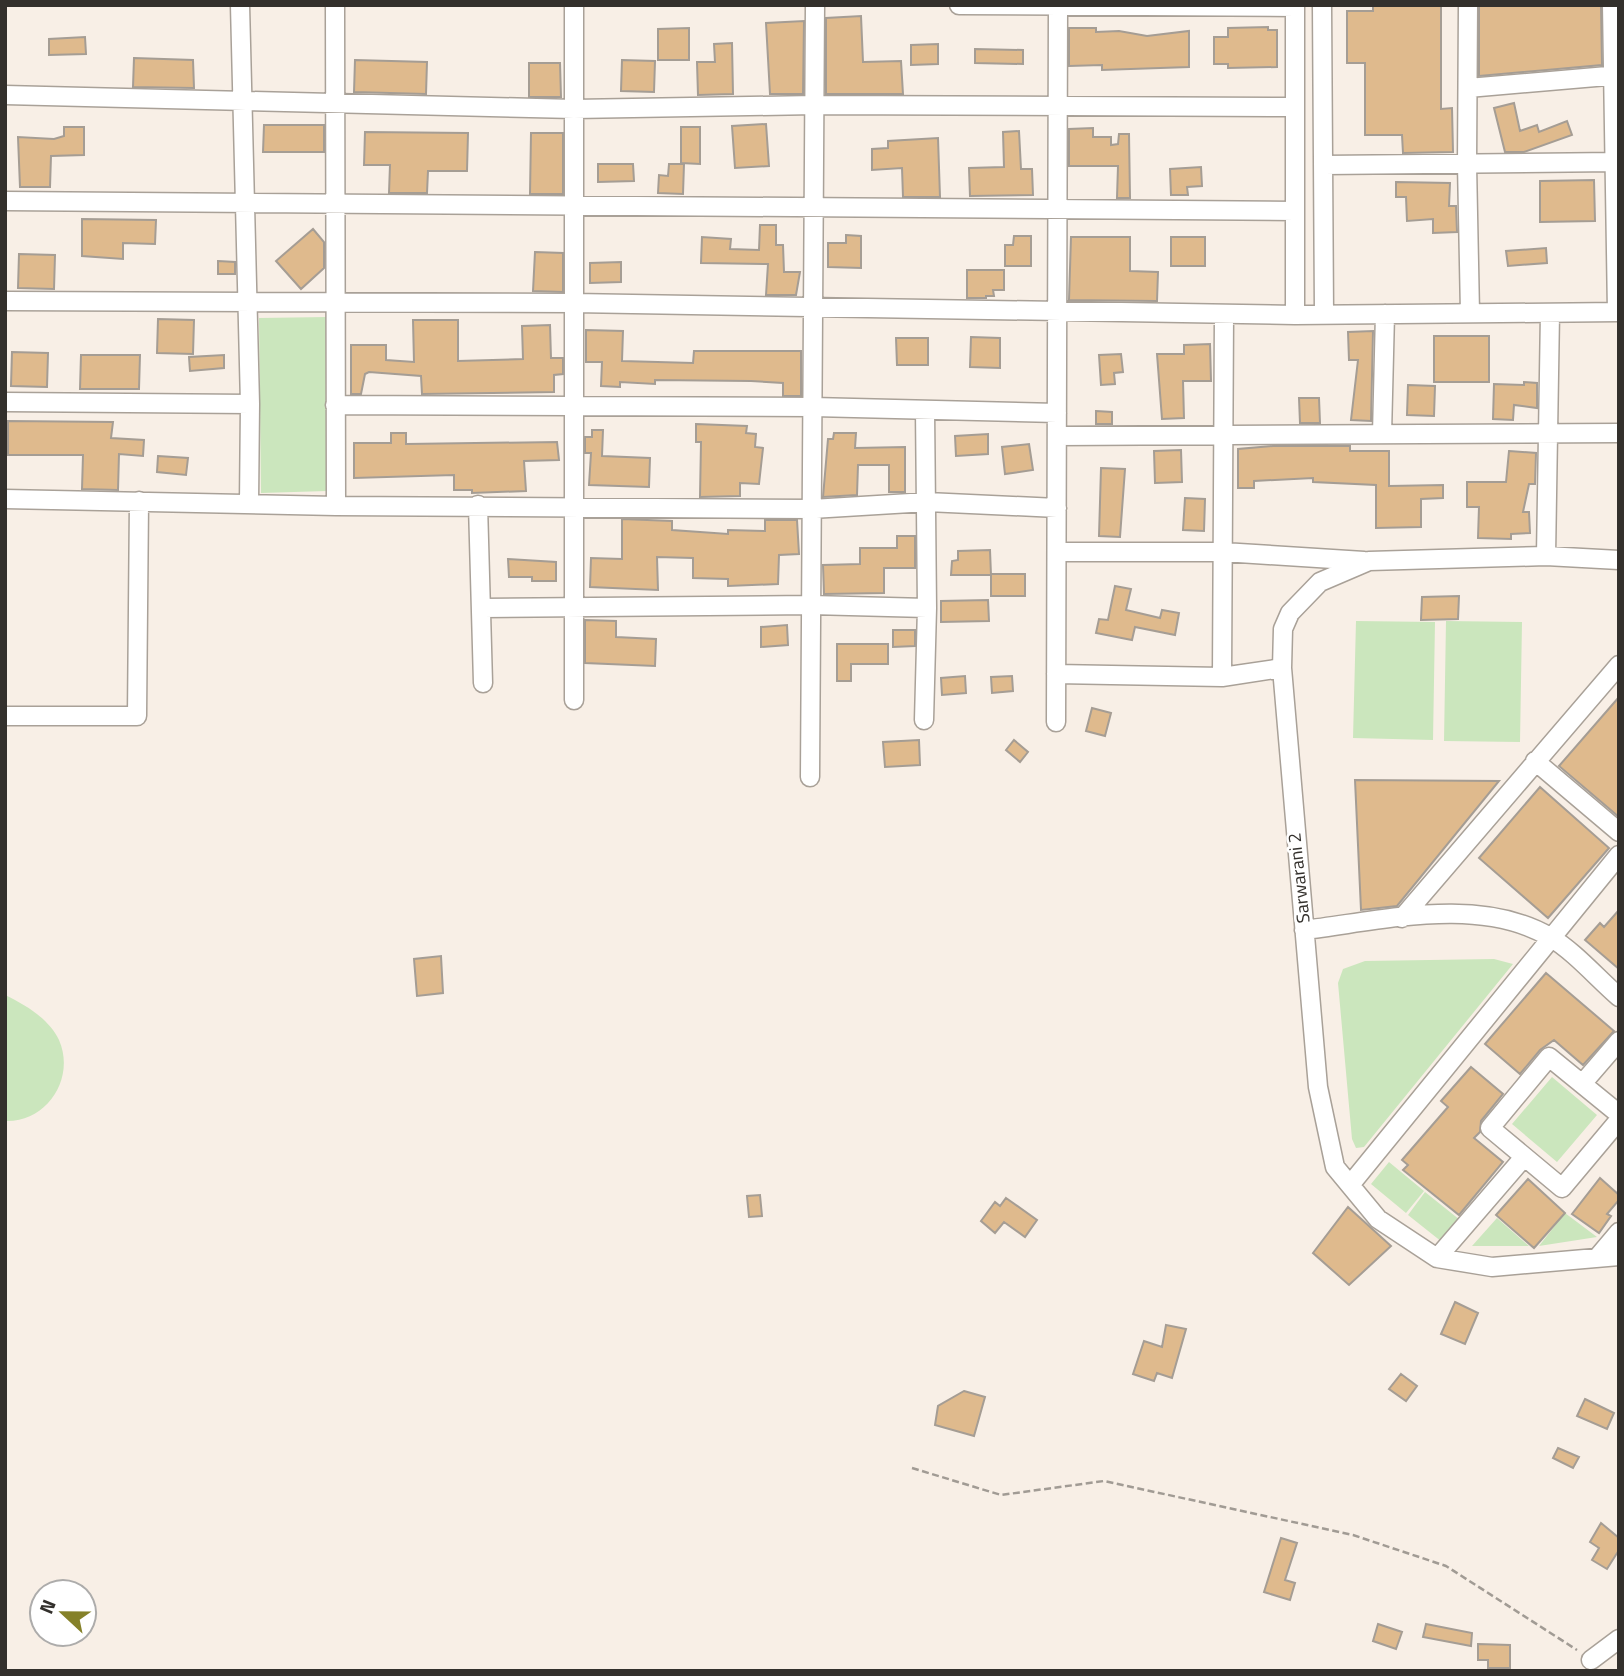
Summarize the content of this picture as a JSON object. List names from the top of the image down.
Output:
{
  "streets": {
    "street": ["Sarwarani 2"]
  },
  "north": "left"
}
